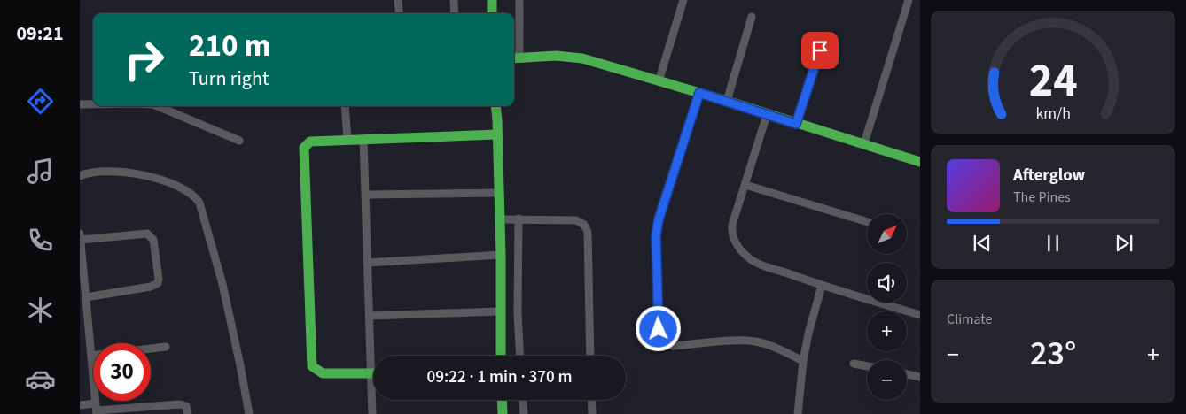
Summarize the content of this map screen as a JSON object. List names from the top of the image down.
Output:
{
  "north": "top right",
  "page": {
    "tabs": "09:21",
    "turn": ["210 m", "Turn right"],
    "song": ["Afterglow", "The Pines"],
    "map_buttons": ["+", "−"],
    "tile": "Climate",
    "heat": ["−", "23°", "+"],
    "limit": "30",
    "trip": "09:22 · 1 min · 370 m",
    "gauge": ["24", "km/h"]
  }
}
